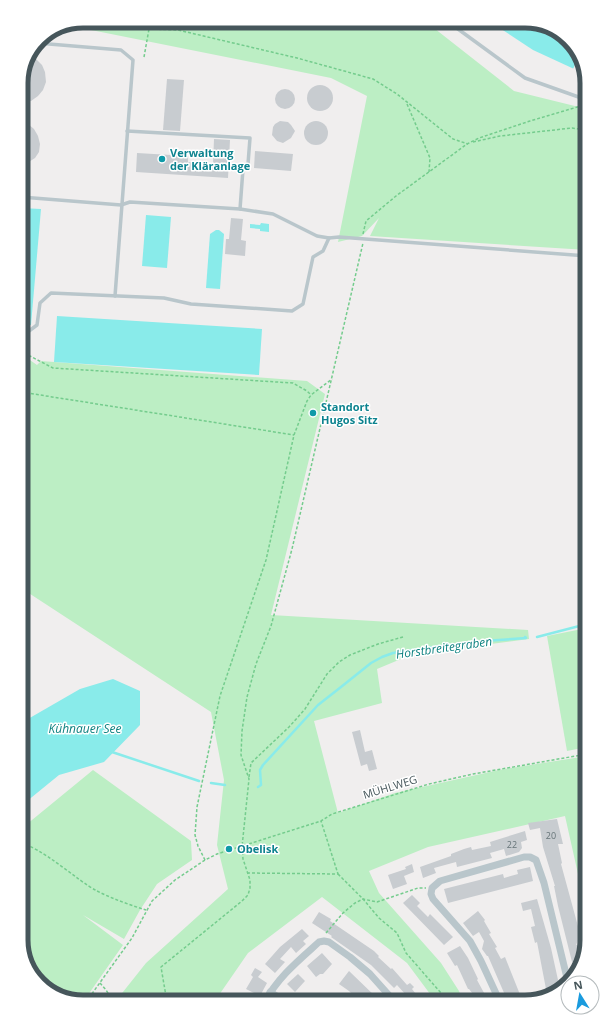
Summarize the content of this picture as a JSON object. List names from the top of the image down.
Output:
{
  "streets": {
    "path": ["MÜHLWEG"]
  },
  "water": ["Horstbreitegraben", "Kühnauer See"],
  "places": ["Verwaltung der Kläranlage", "Standort Hugos Sitz", "Obelisk"],
  "house_numbers": ["20", "22"],
  "north": "top"
}
